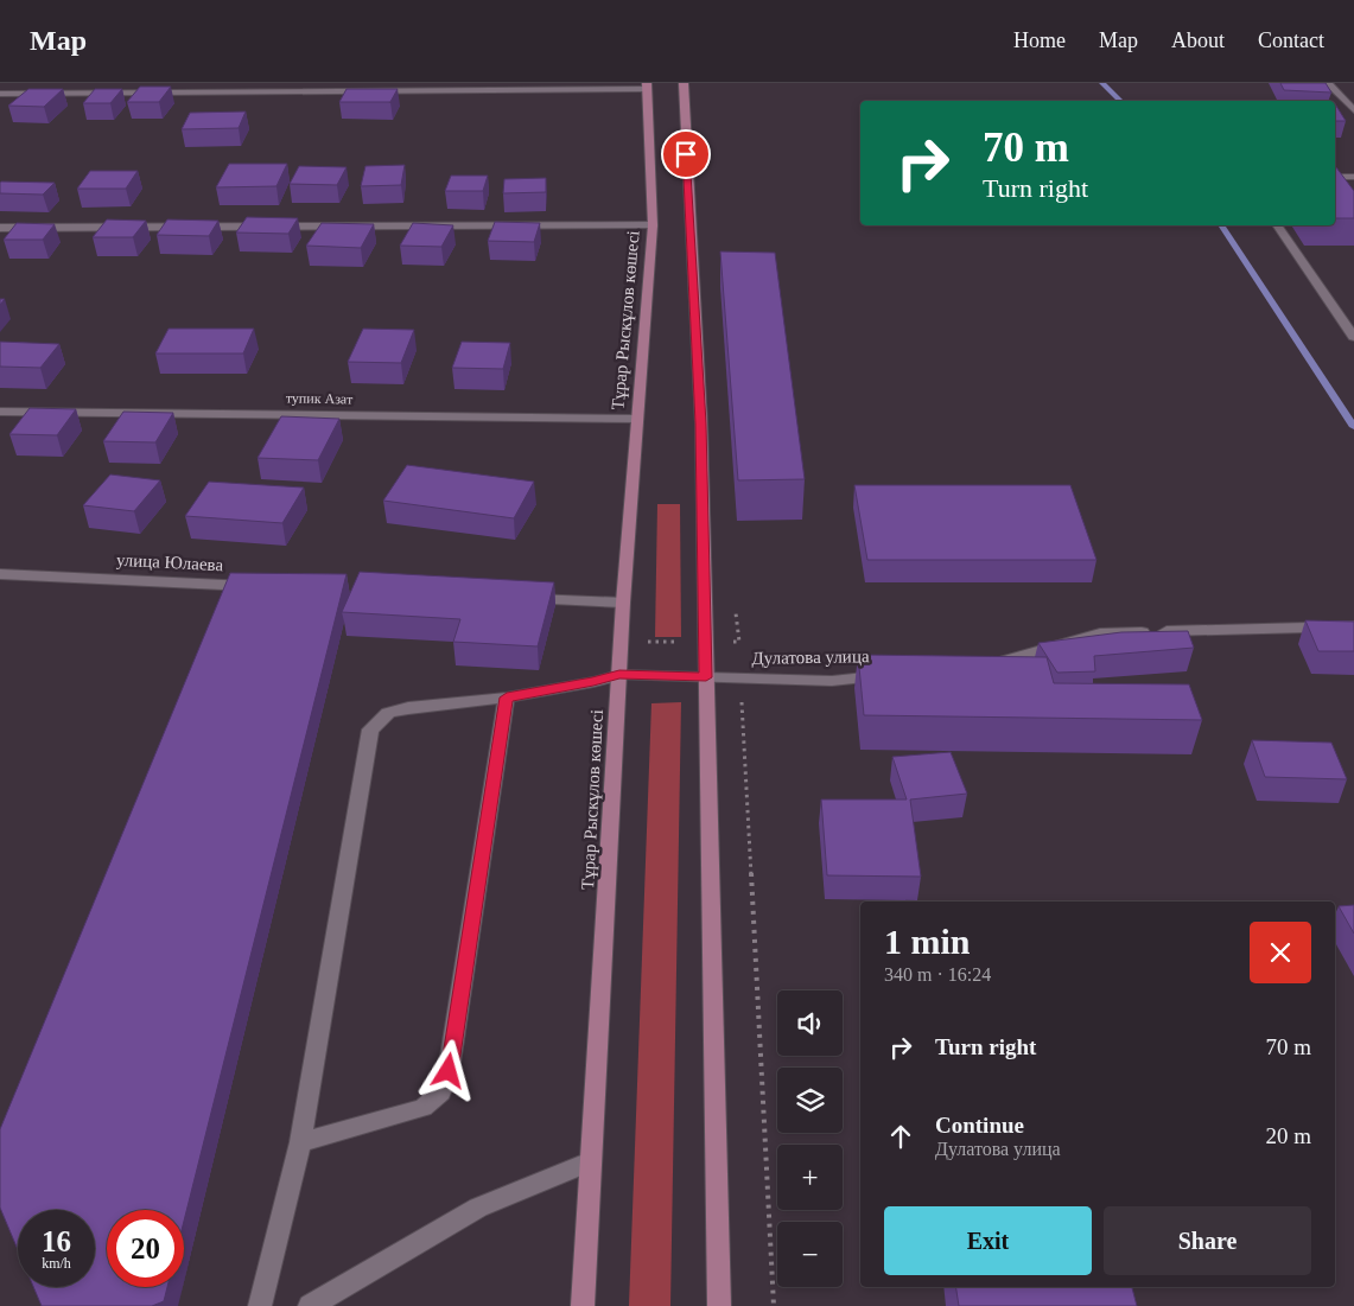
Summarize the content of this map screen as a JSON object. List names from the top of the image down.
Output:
{
  "streets": {
    "main road": ["Тұрар Рыскұлов көшесі"],
    "street": ["тупик Азат", "улица Юлаева", "Дулатова улица"]
  },
  "crossings": [
    ["Тұрар Рыскұлов көшесі", "тупик Азат"],
    ["Тұрар Рыскұлов көшесі", "Дулатова улица"]
  ],
  "page": {
    "header": "Map",
    "nav": [
      "Home",
      "Map",
      "About",
      "Contact"
    ],
    "turn": ["70 m", "Turn right"],
    "heading": ["1 min", "340 m · 16:24"],
    "map_buttons": ["+", "−"],
    "list": [
      {
        "name": "Turn right",
        "value": "70 m"
      },
      {
        "name": "Continue",
        "note": "Дулатова улица",
        "value": "20 m"
      }
    ],
    "buttons": ["Exit", "Share"],
    "speed": "16 km/h",
    "limit": "20"
  }
}
